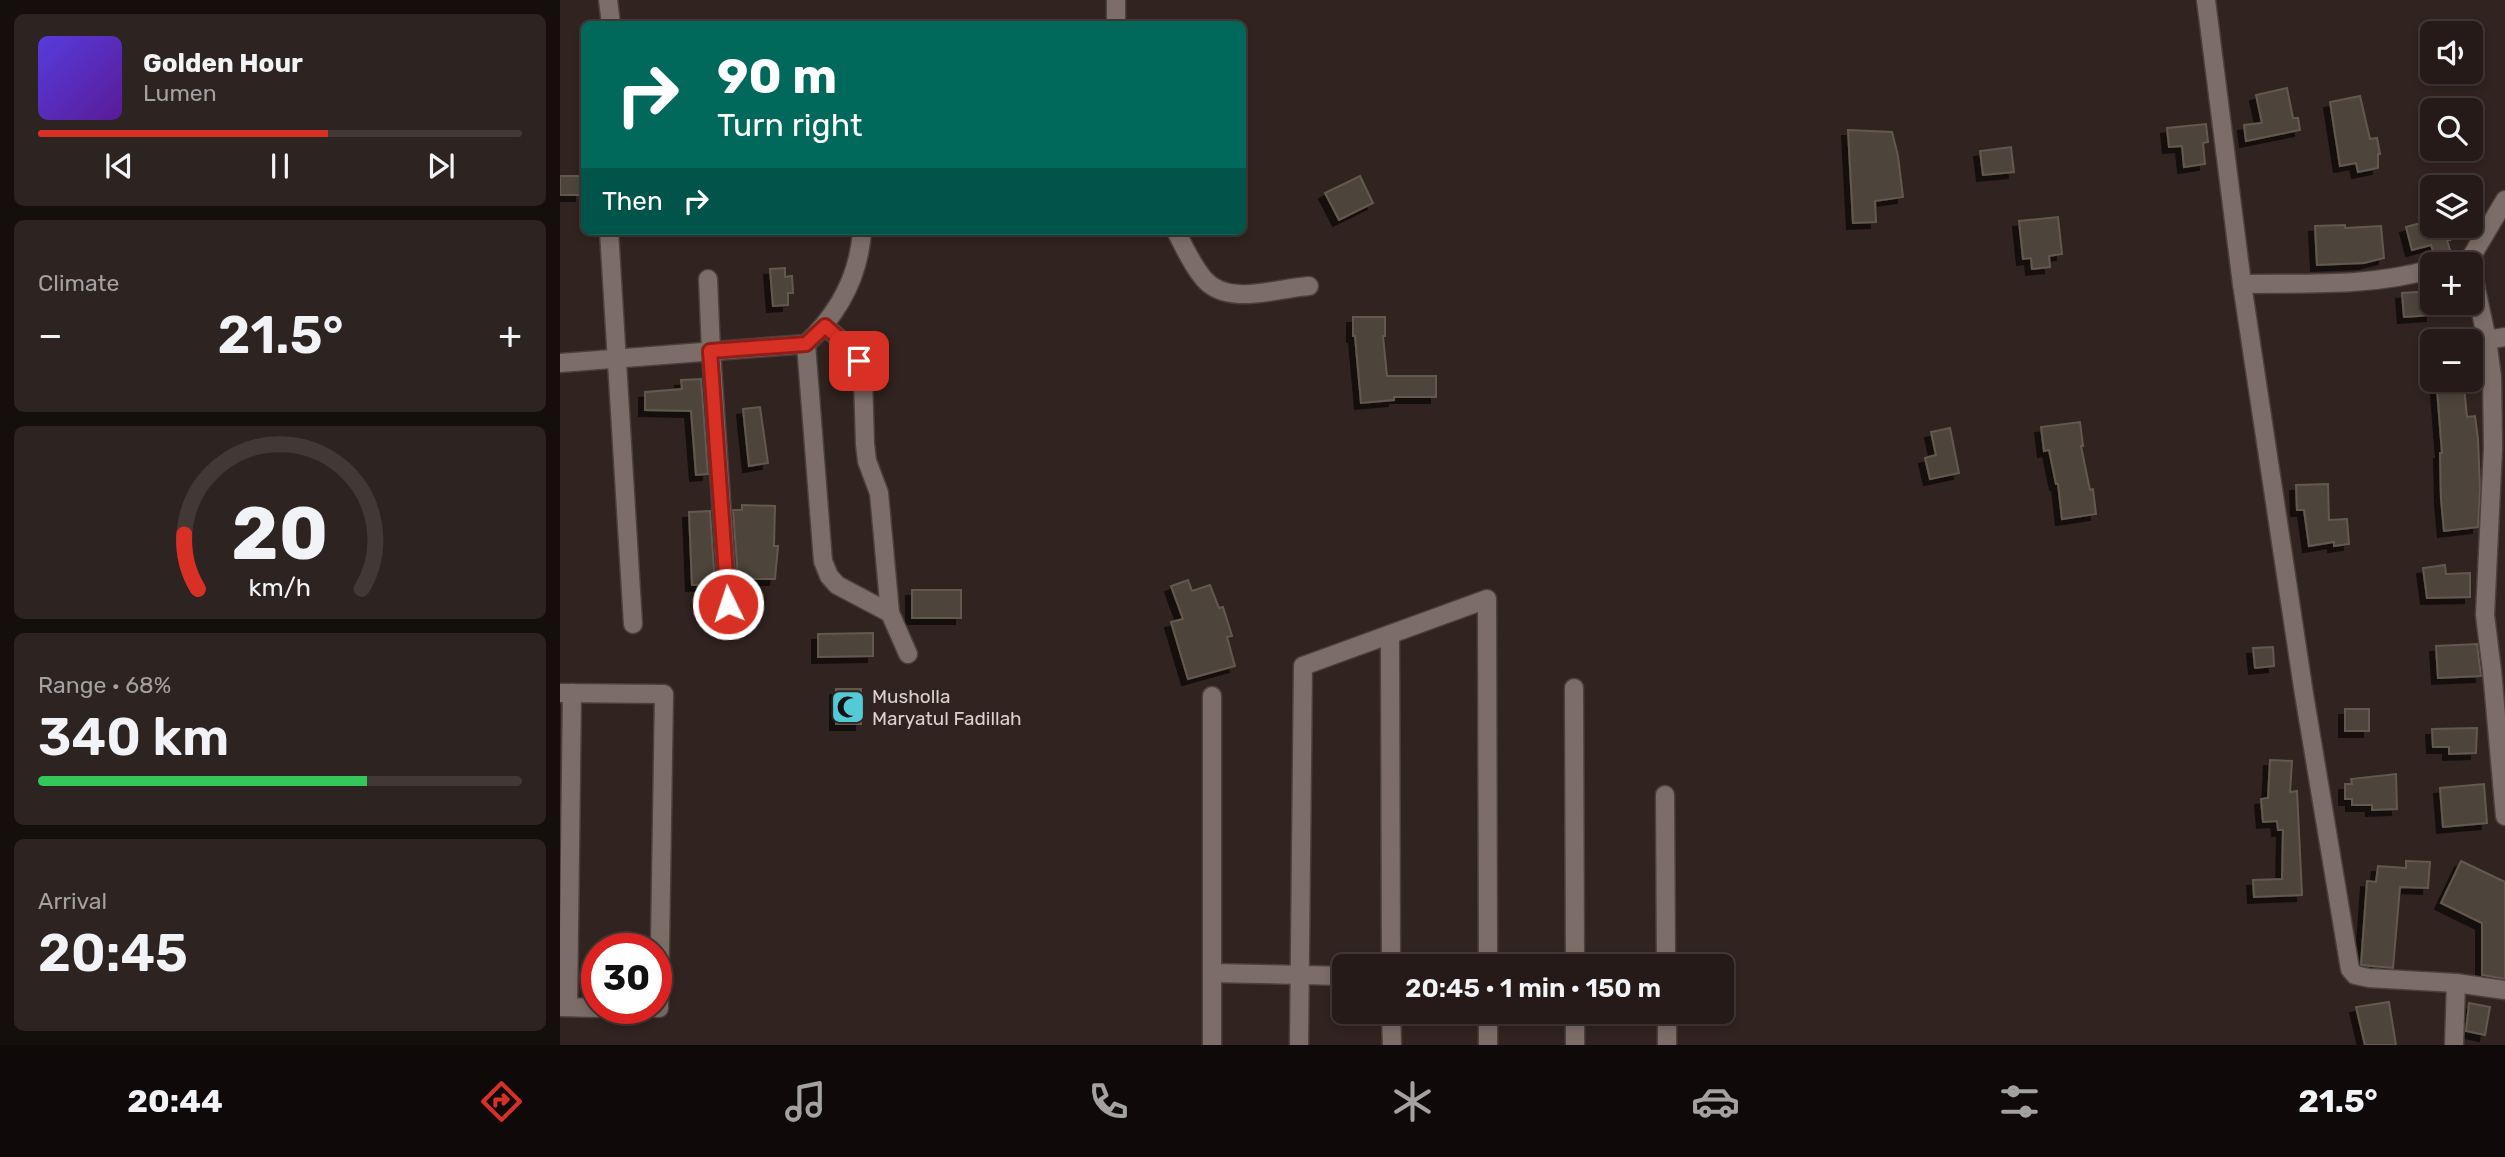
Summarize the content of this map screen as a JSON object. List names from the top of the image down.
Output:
{
  "places": {
    "mosque": ["Musholla Maryatul Fadillah"]
  },
  "page": {
    "map_buttons": ["+", "−"],
    "turn": ["90 m", "Turn right"],
    "song": ["Golden Hour", "Lumen"],
    "then": "Then",
    "tile": [
      "Climate",
      ["Range · 68%", "340 km"],
      ["Arrival", "20:45"]
    ],
    "heat": ["−", "21.5°", "+"],
    "limit": "30",
    "trip": "20:45 · 1 min · 150 m",
    "tabs": ["20:44", "21.5°"],
    "gauge": ["20", "km/h"]
  }
}
